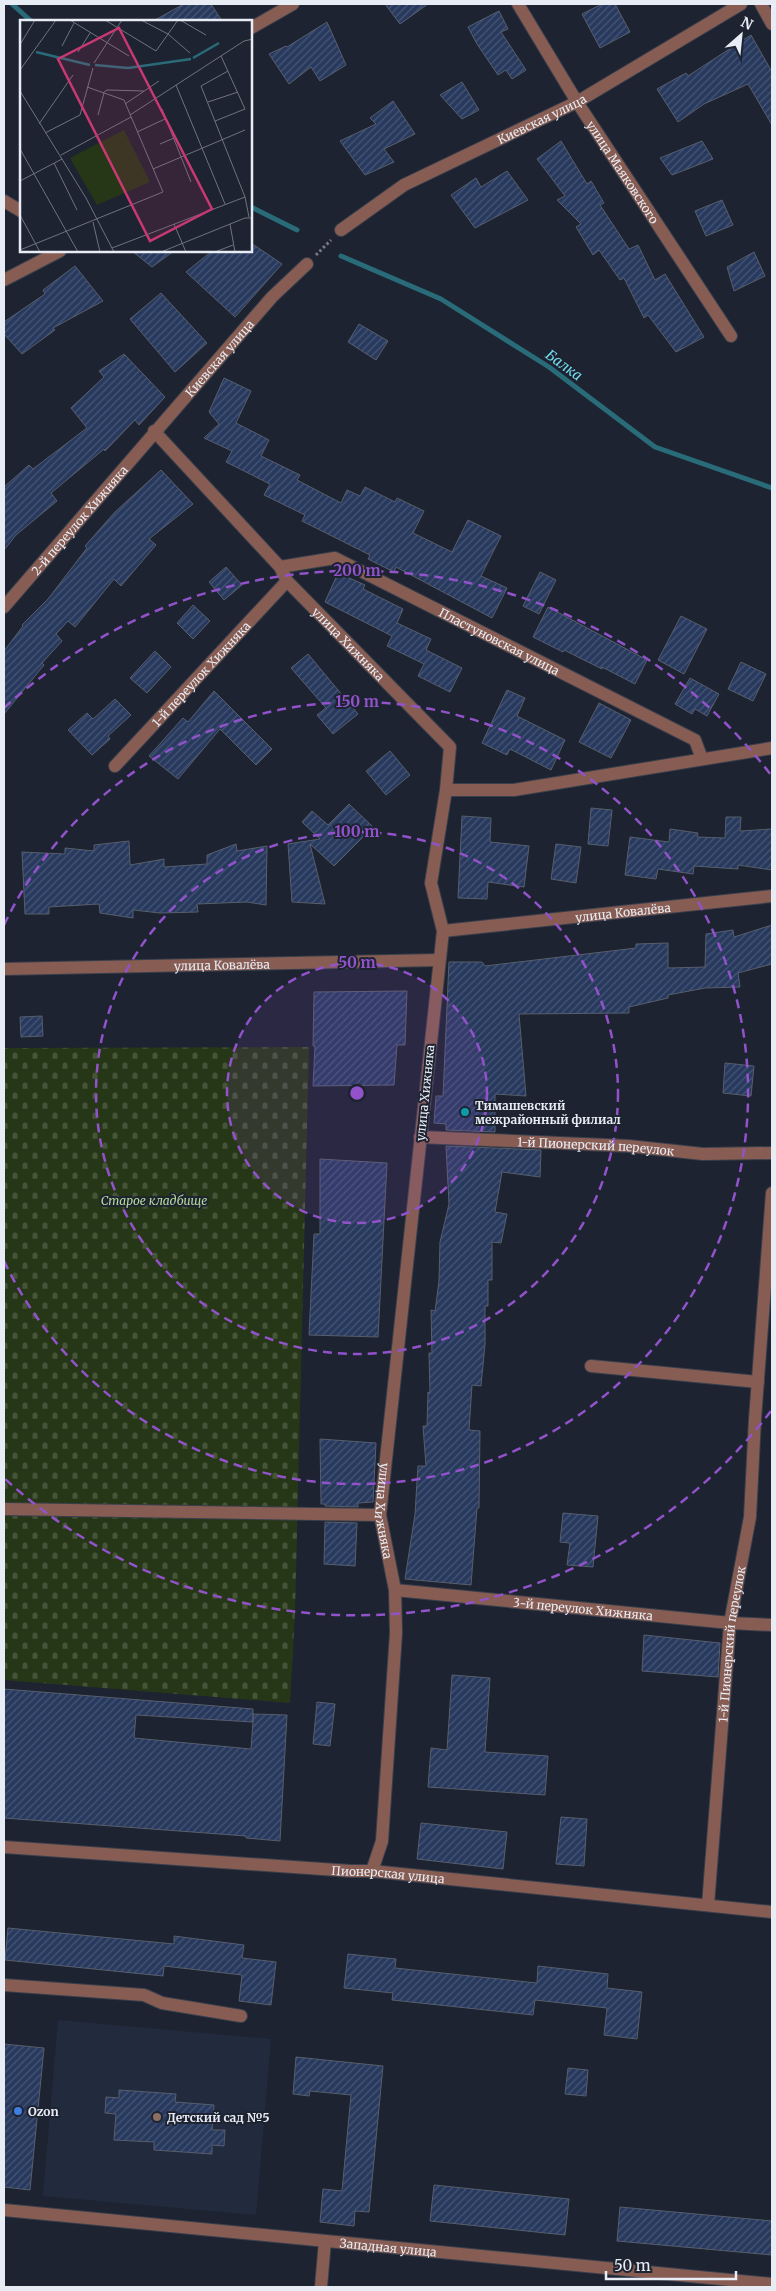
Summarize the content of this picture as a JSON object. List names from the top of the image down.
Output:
{
  "streets": {
    "street": [
      "Киевская улица",
      "улица Маяковского",
      "2-й переулок Хижняка",
      "Пластуновская улица",
      "улица Хижняка",
      "1-й переулок Хижняка",
      "улица Ковалёва",
      "1-й Пионерский переулок",
      "3-й переулок Хижняка",
      "Пионерская улица",
      "Западная улица"
    ]
  },
  "crossings": [
    ["Киевская улица", "улица Маяковского"],
    ["Киевская улица", "2-й переулок Хижняка"],
    ["Киевская улица", "улица Хижняка"],
    ["2-й переулок Хижняка", "улица Хижняка"],
    ["Пластуновская улица", "улица Хижняка"],
    ["улица Хижняка", "1-й переулок Хижняка"],
    ["улица Хижняка", "улица Ковалёва"],
    ["улица Хижняка", "1-й Пионерский переулок"],
    ["улица Хижняка", "3-й переулок Хижняка"],
    ["улица Хижняка", "Пионерская улица"],
    ["1-й Пионерский переулок", "3-й переулок Хижняка"],
    ["1-й Пионерский переулок", "Пионерская улица"]
  ],
  "water": ["Балка"],
  "parks": ["Старое кладбище"],
  "places": ["Тимашевский межрайонный филиал", "Ozon", "Детский сад №5"],
  "scale_bar": "50 m",
  "north": "top right",
  "rings": [
    "200 m",
    "150 m",
    "100 m",
    "50 m"
  ]
}
